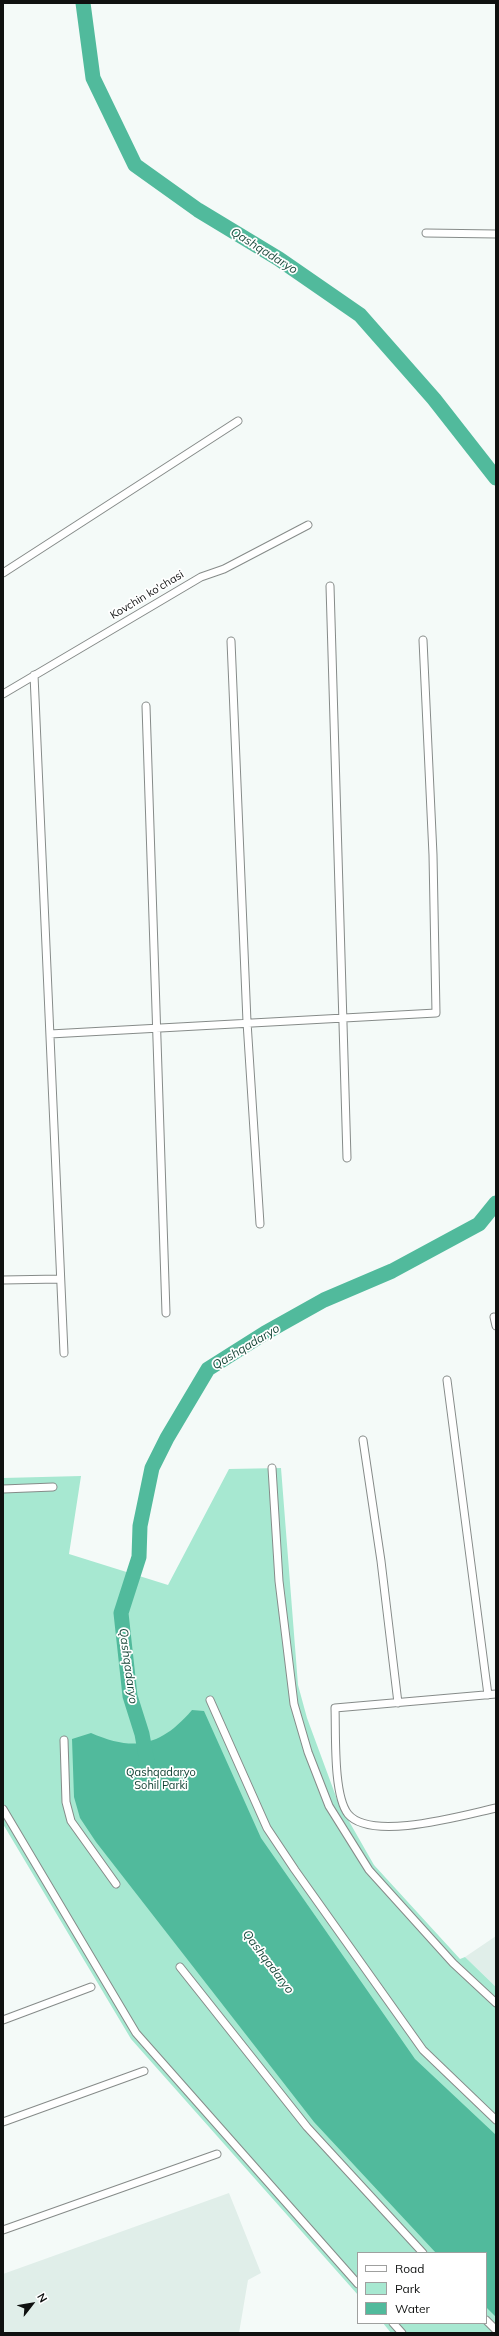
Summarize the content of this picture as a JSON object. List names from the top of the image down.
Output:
{
  "streets": {
    "street": ["Kovchin ko'chasi"]
  },
  "water": ["Qashqadaryo"],
  "parks": ["Qashqadaryo Sohil Parki"],
  "legend": ["Road", "Park", "Water"],
  "north": "top right"
}
